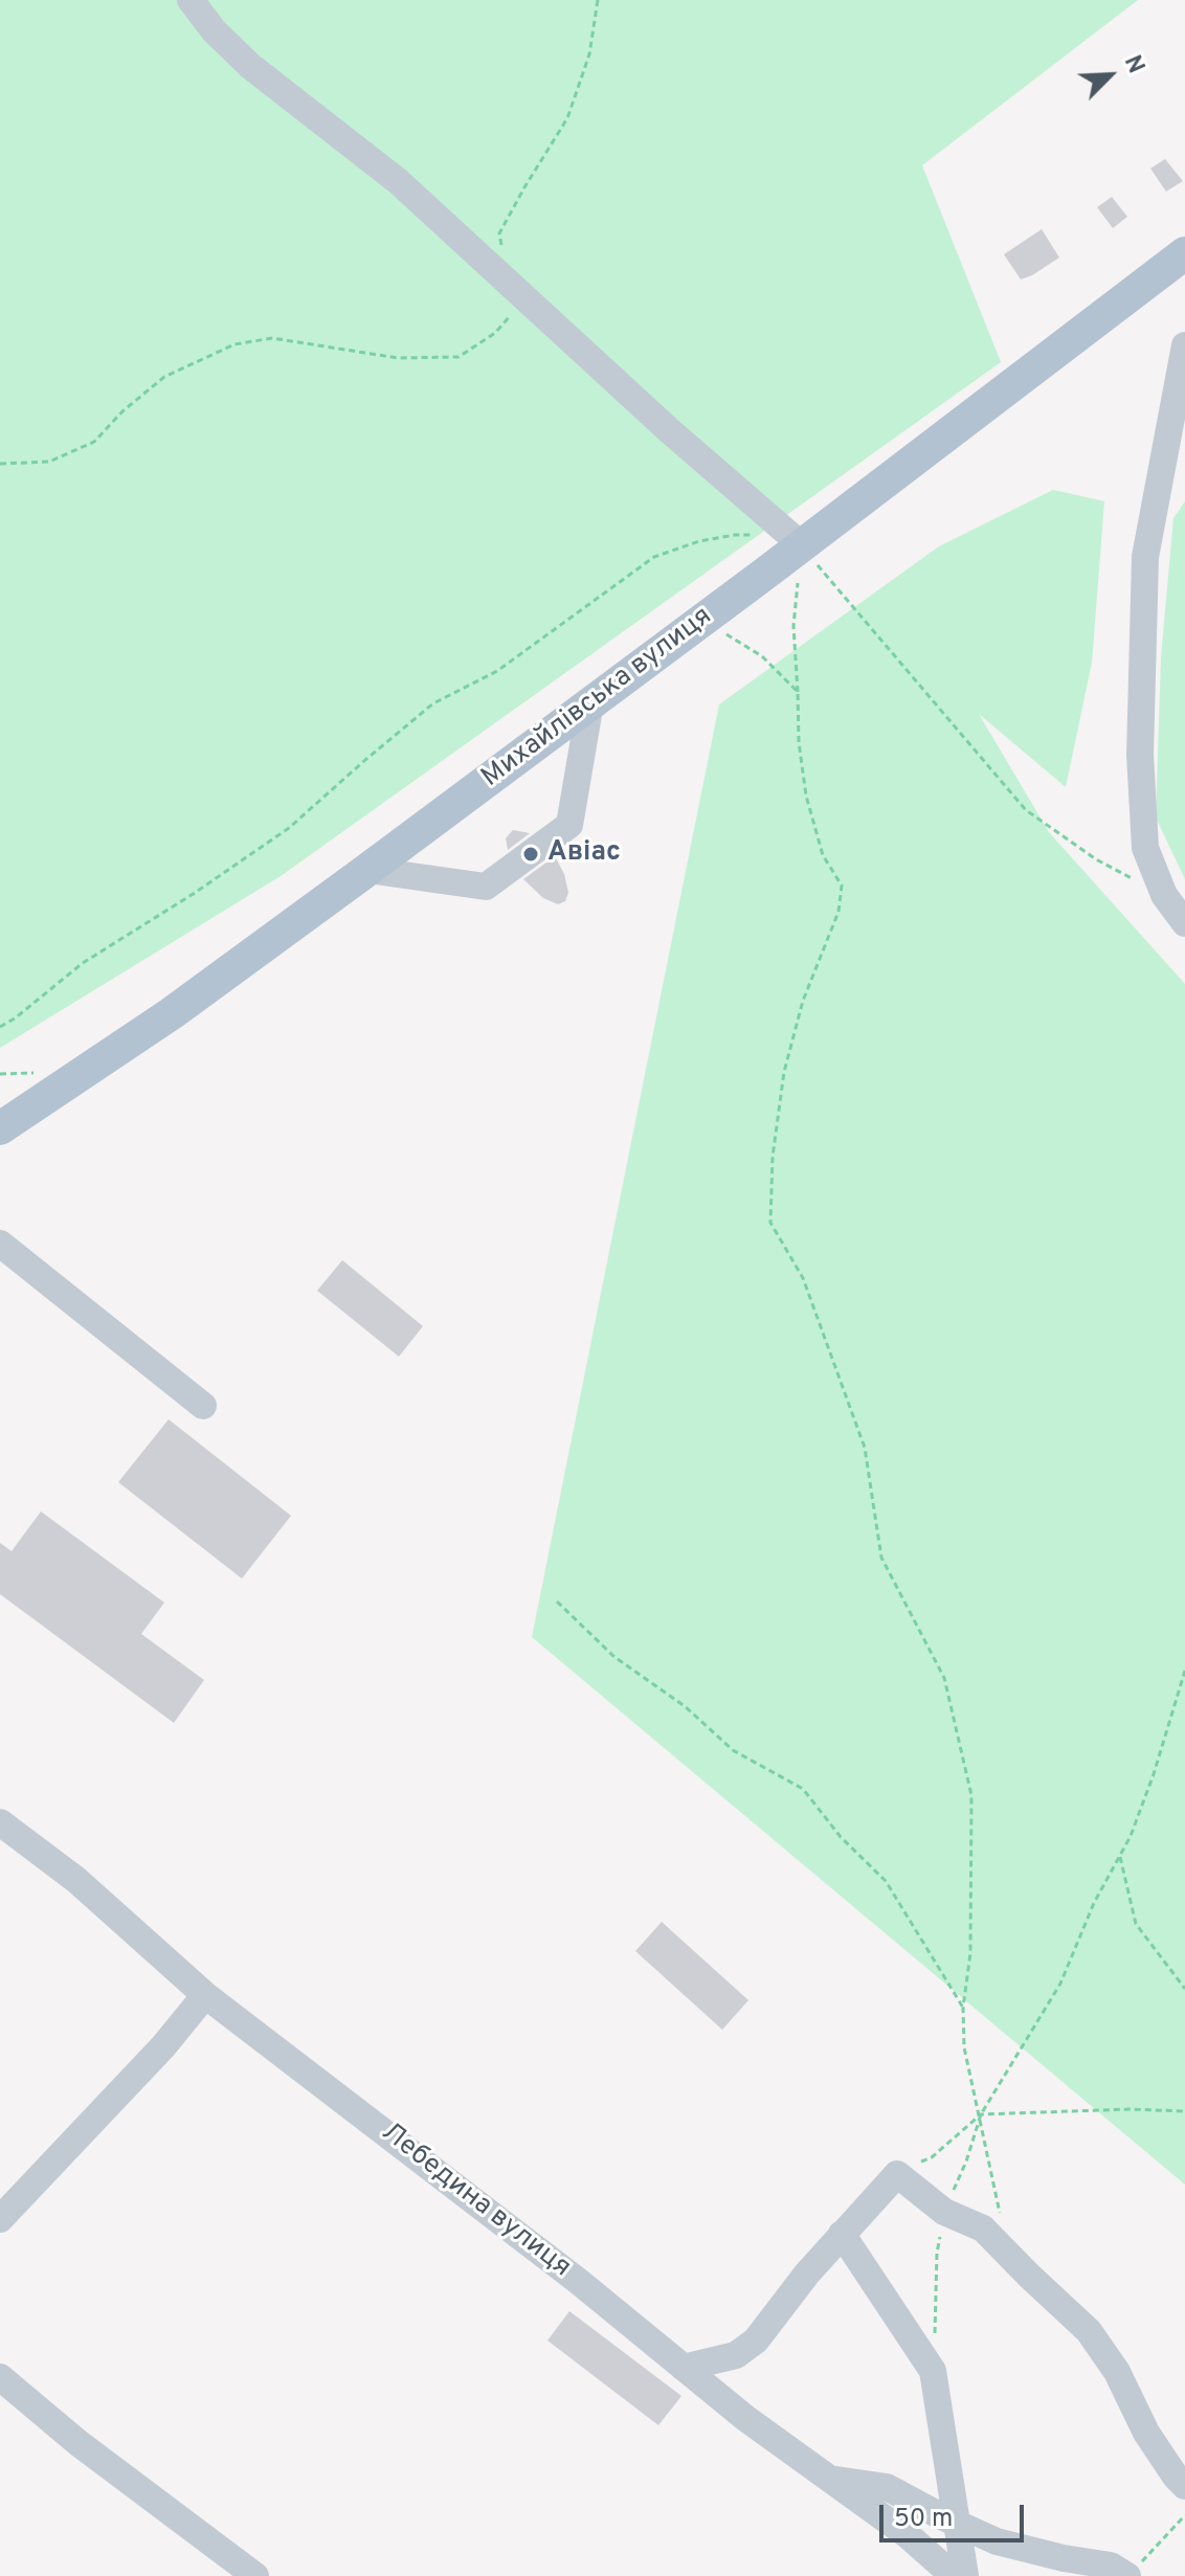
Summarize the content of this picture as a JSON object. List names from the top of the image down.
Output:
{
  "streets": {
    "main road": ["Михайлівська вулиця"],
    "street": ["Лебедина вулиця"]
  },
  "places": ["Авіас"],
  "scale_bar": "50 m",
  "north": "top right"
}
